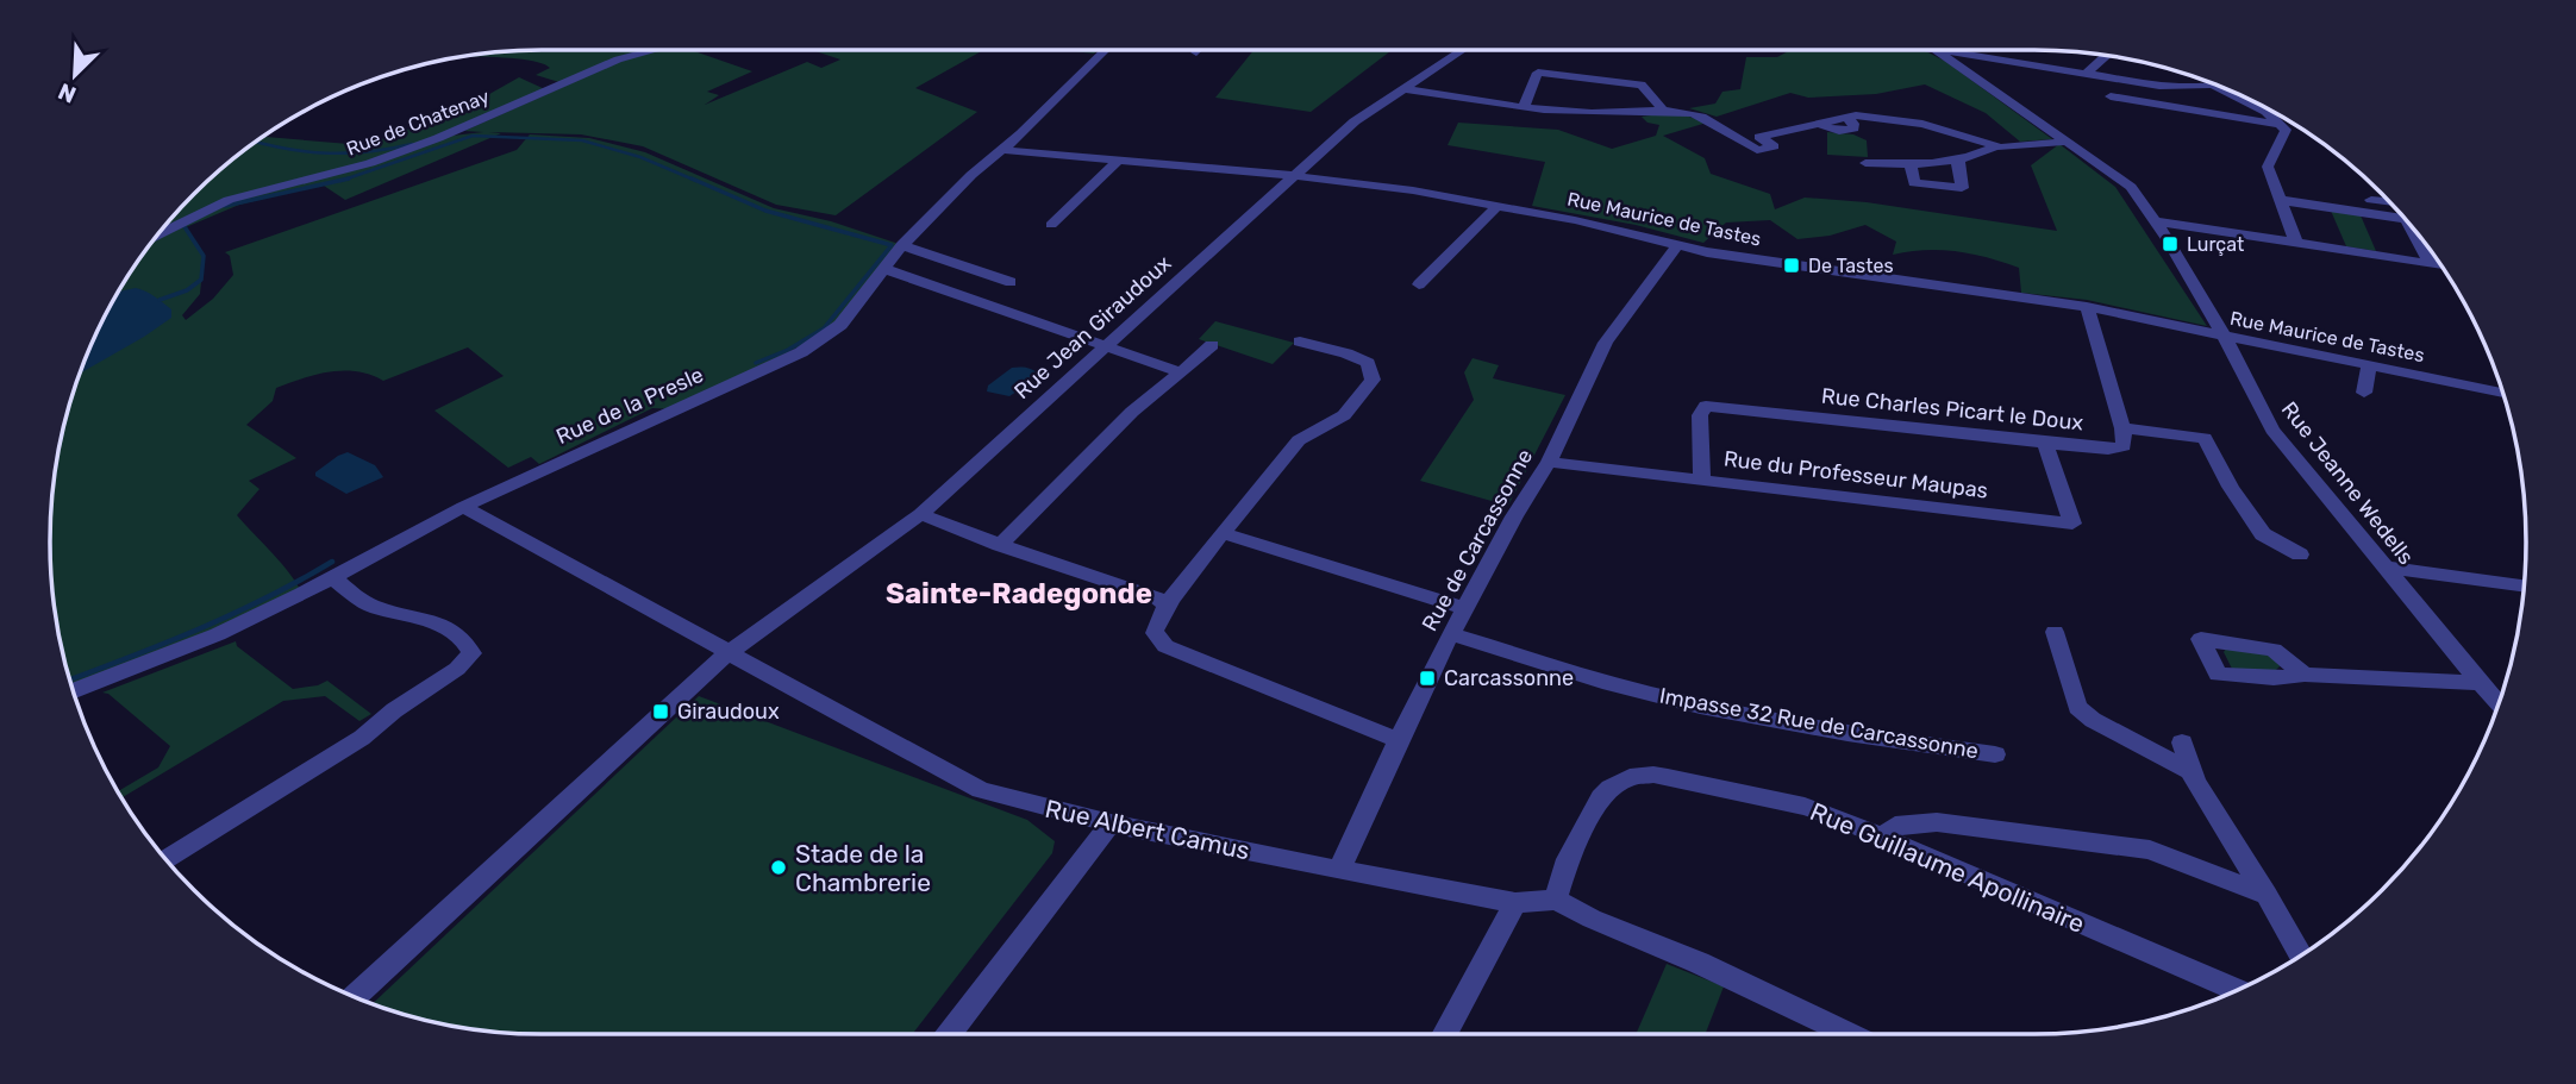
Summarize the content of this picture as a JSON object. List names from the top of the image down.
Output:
{
  "streets": {
    "street": [
      "Rue de Chatenay",
      "Rue Maurice de Tastes",
      "Rue Jean Giraudoux",
      "Rue de la Presle",
      "Rue Charles Picart le Doux",
      "Rue du Professeur Maupas",
      "Rue Jeanne Wedells",
      "Rue de Carcassonne",
      "Impasse 32 Rue de Carcassonne",
      "Rue Albert Camus",
      "Rue Guillaume Apollinaire"
    ]
  },
  "crossings": [
    ["Rue Maurice de Tastes", "Rue Jean Giraudoux"],
    ["Rue Maurice de Tastes", "Rue de la Presle"],
    ["Rue Maurice de Tastes", "Rue Jeanne Wedells"],
    ["Rue Maurice de Tastes", "Rue de Carcassonne"],
    ["Rue Jean Giraudoux", "Rue Albert Camus"],
    ["Rue de la Presle", "Rue Albert Camus"],
    ["Rue Charles Picart le Doux", "Rue du Professeur Maupas"],
    ["Rue du Professeur Maupas", "Rue de Carcassonne"],
    ["Rue de Carcassonne", "Impasse 32 Rue de Carcassonne"],
    ["Rue de Carcassonne", "Rue Albert Camus"],
    ["Rue Albert Camus", "Rue Guillaume Apollinaire"]
  ],
  "districts": ["Sainte-Radegonde"],
  "places": {
    "transit": [
      "Lurçat",
      "De Tastes",
      "Carcassonne",
      "Giraudoux"
    ],
    "other": ["Stade de la Chambrerie"]
  },
  "north": "bottom left"
}
